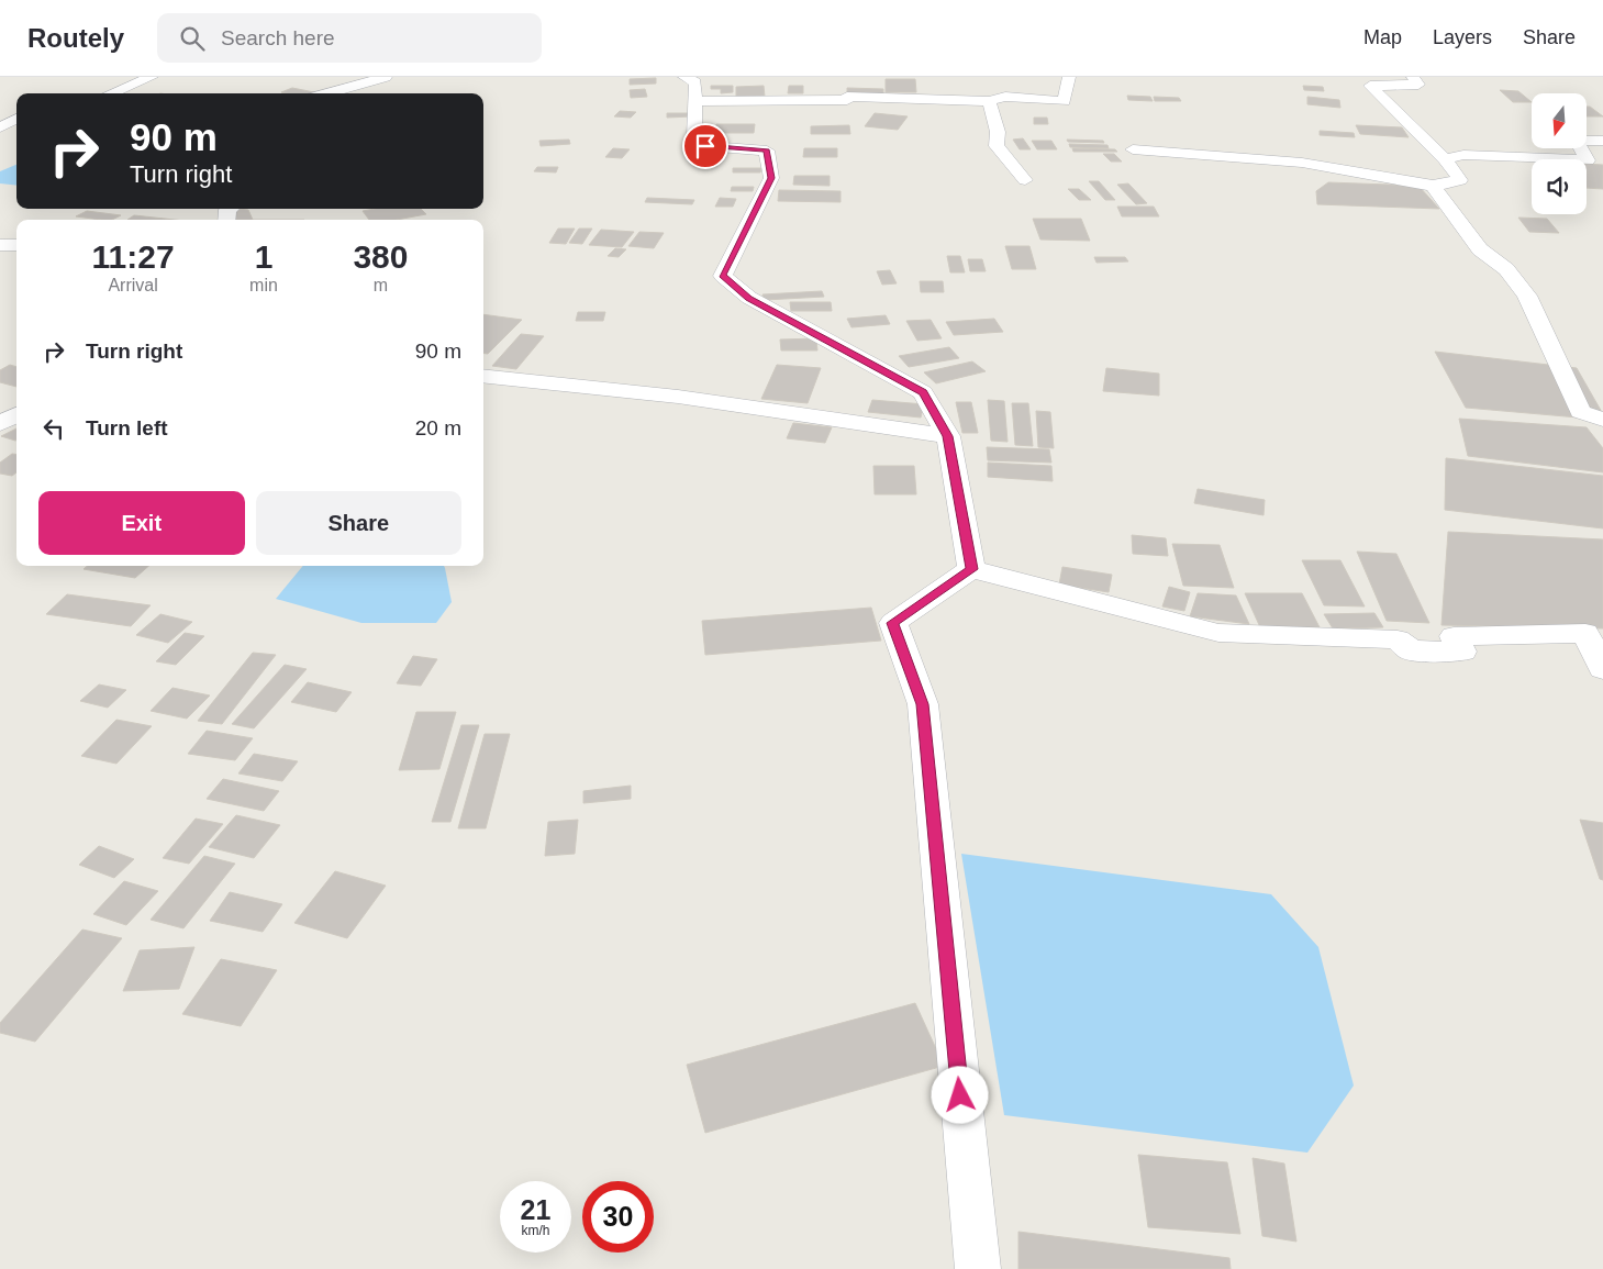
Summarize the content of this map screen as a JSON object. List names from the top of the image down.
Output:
{
  "north": "bottom",
  "page": {
    "header": "Routely",
    "search": "Search here",
    "nav": ["Map", "Layers", "Share"],
    "turn": ["90 m", "Turn right"],
    "eta": [
      "11:27",
      "Arrival",
      "1",
      "min",
      "380",
      "m"
    ],
    "list": [
      {
        "name": "Turn right",
        "value": "90 m"
      },
      {
        "name": "Turn left",
        "value": "20 m"
      }
    ],
    "buttons": ["Exit", "Share"],
    "speed": "21 km/h",
    "limit": "30"
  }
}
